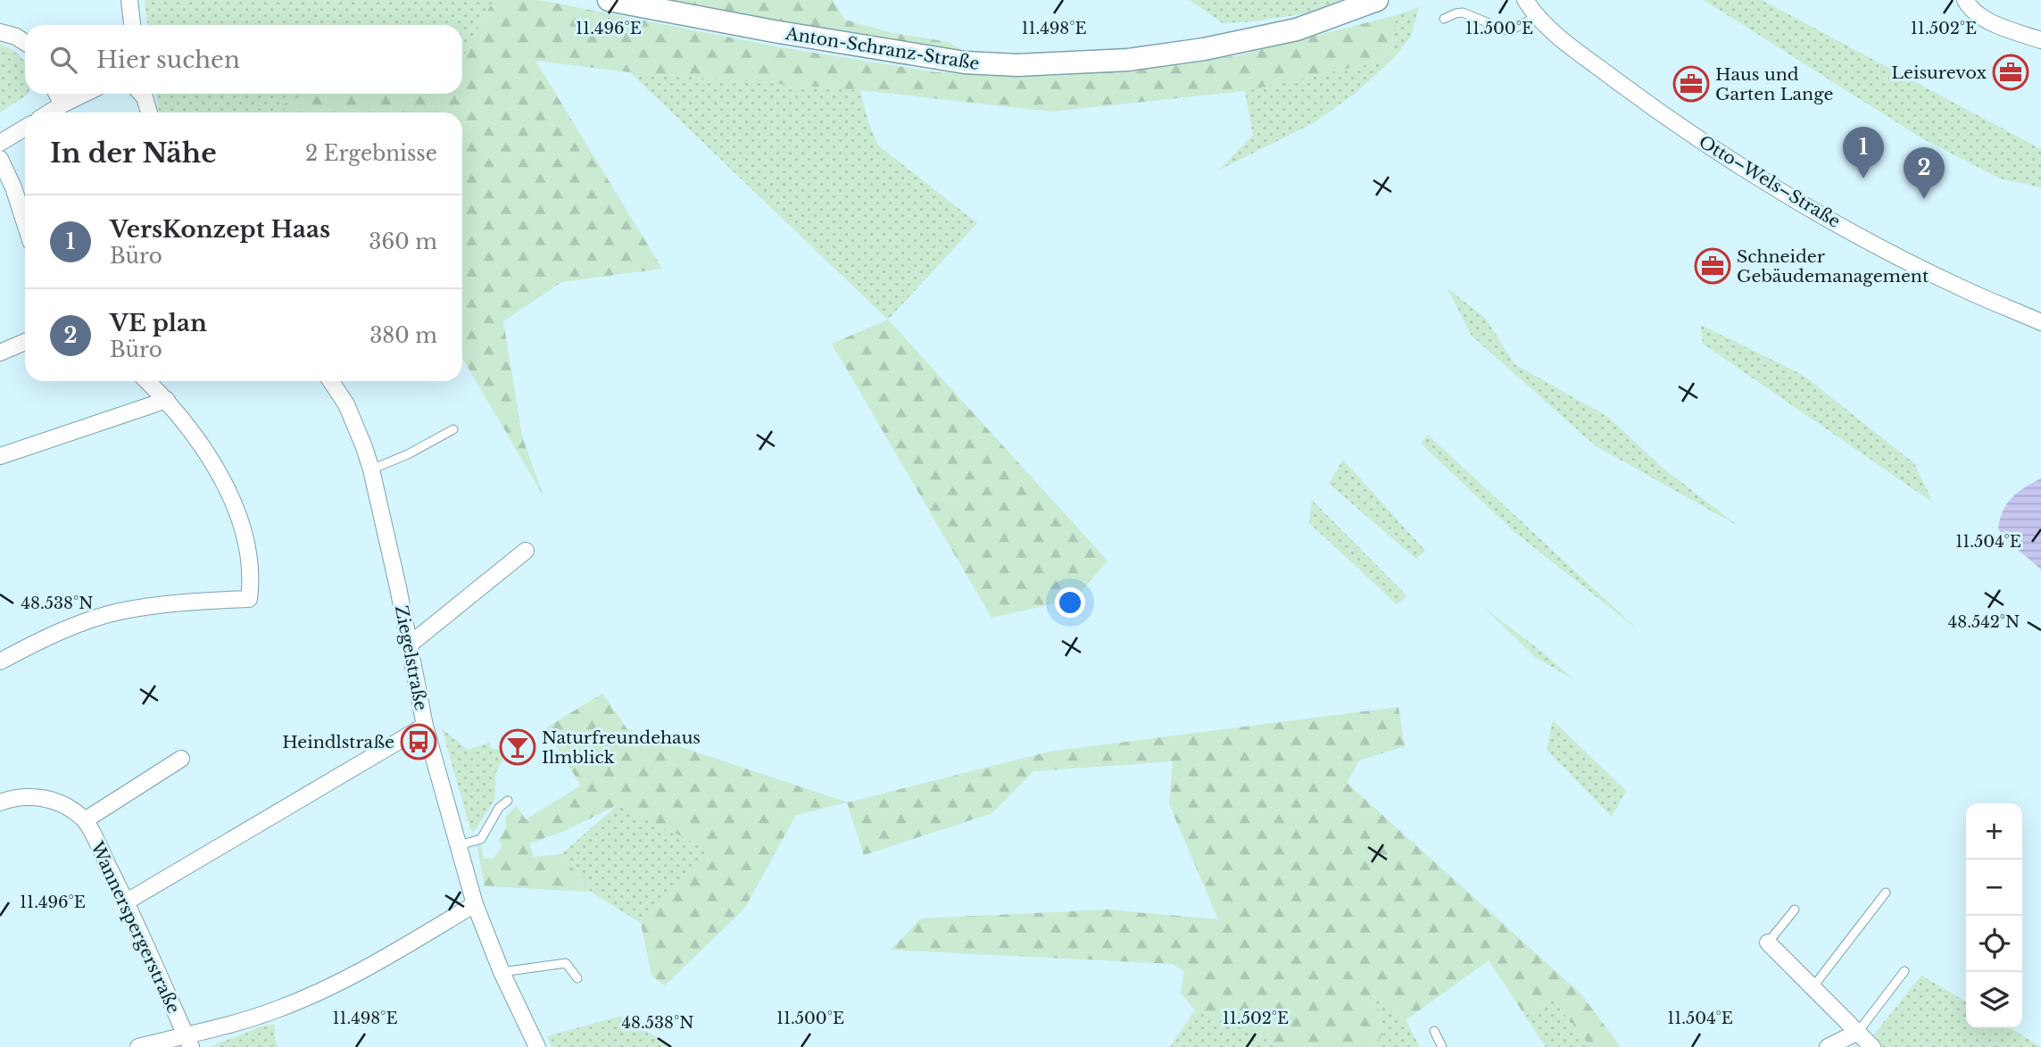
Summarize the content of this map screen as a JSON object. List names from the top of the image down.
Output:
{
  "streets": {
    "main road": ["Anton-Schranz-Straße"],
    "street": ["Otto–Wels–Straße", "Ziegelstraße", "Wannerspergerstraße"]
  },
  "places": {
    "office": ["Leisurevox", "Haus und Garten Lange", "Schneider Gebäudemanagement"],
    "bus stop": ["Heindlstraße"],
    "bar": ["Naturfreundehaus Ilmblick"]
  },
  "page": {
    "search": "Hier suchen",
    "heading": ["In der Nähe", "2 Ergebnisse"],
    "pins": ["1", "2"],
    "list": [
      {
        "mark": "1",
        "name": "VersKonzept Haas",
        "note": "Büro",
        "value": "360 m"
      },
      {
        "mark": "2",
        "name": "VE plan",
        "note": "Büro",
        "value": "380 m"
      }
    ],
    "map_buttons": ["+", "−"]
  },
  "coordinates": [
    "11.498°E",
    "11.502°E",
    "11.496°E",
    "11.500°E",
    "11.504°E",
    "48.538°N",
    "48.542°N"
  ]
}
